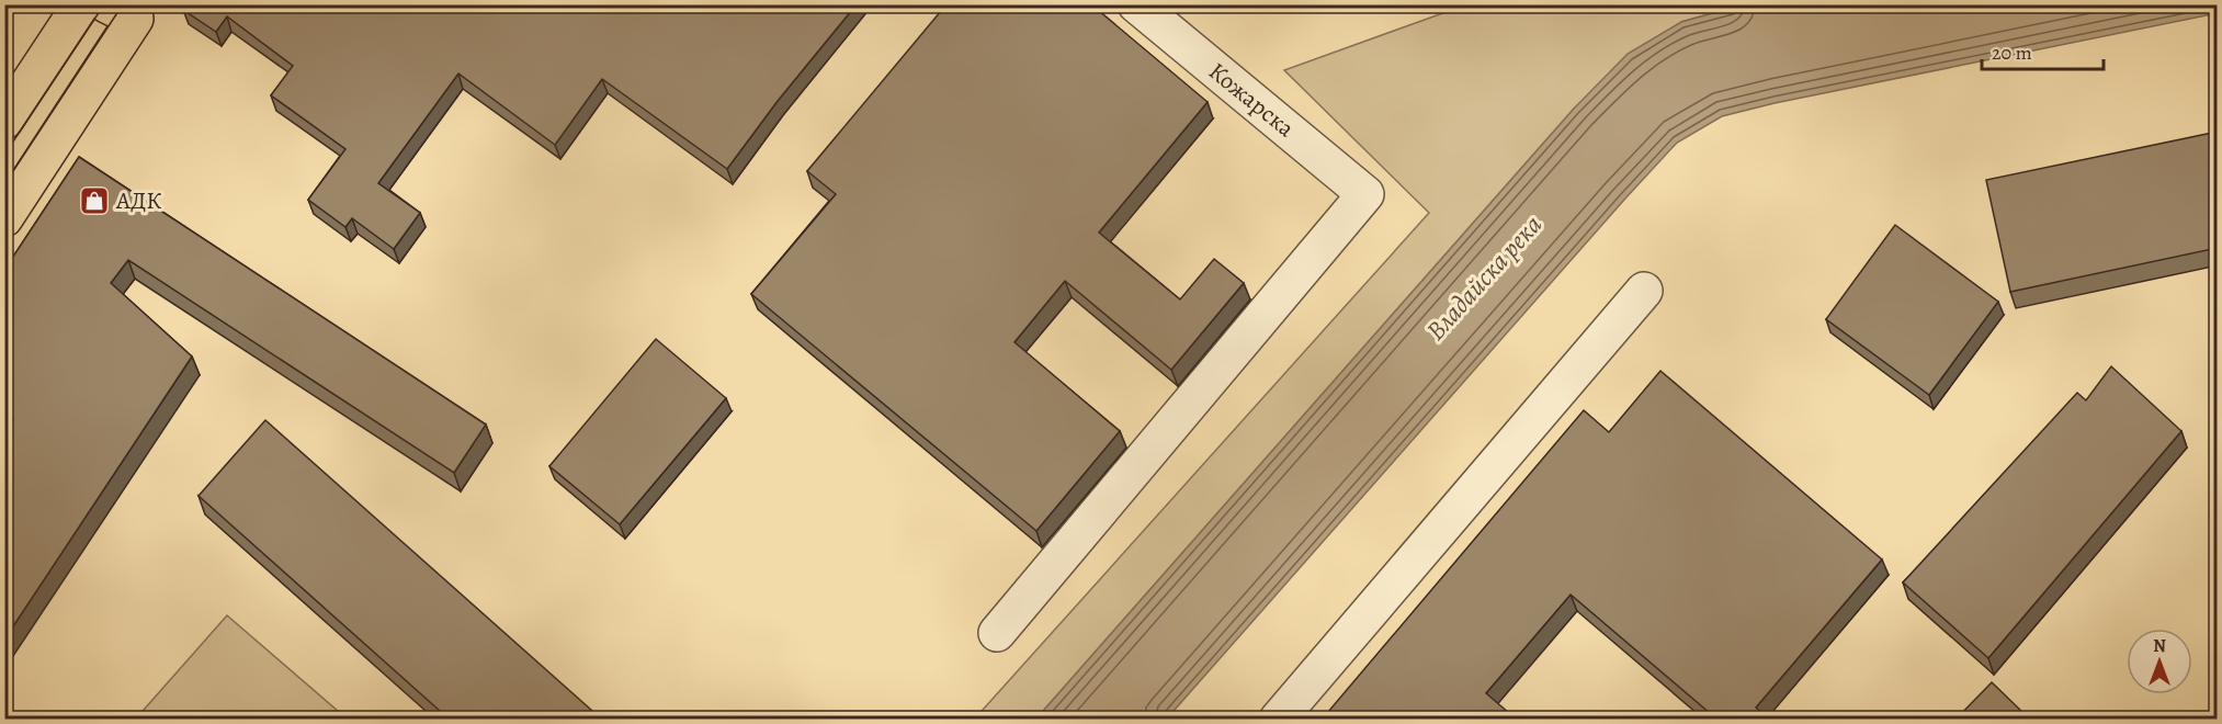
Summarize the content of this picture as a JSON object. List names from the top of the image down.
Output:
{
  "streets": {
    "street": ["Кожарска"]
  },
  "water": ["Владайска река"],
  "places": {
    "shop": ["АДК"]
  },
  "scale_bar": "20 m",
  "north": "top"
}
